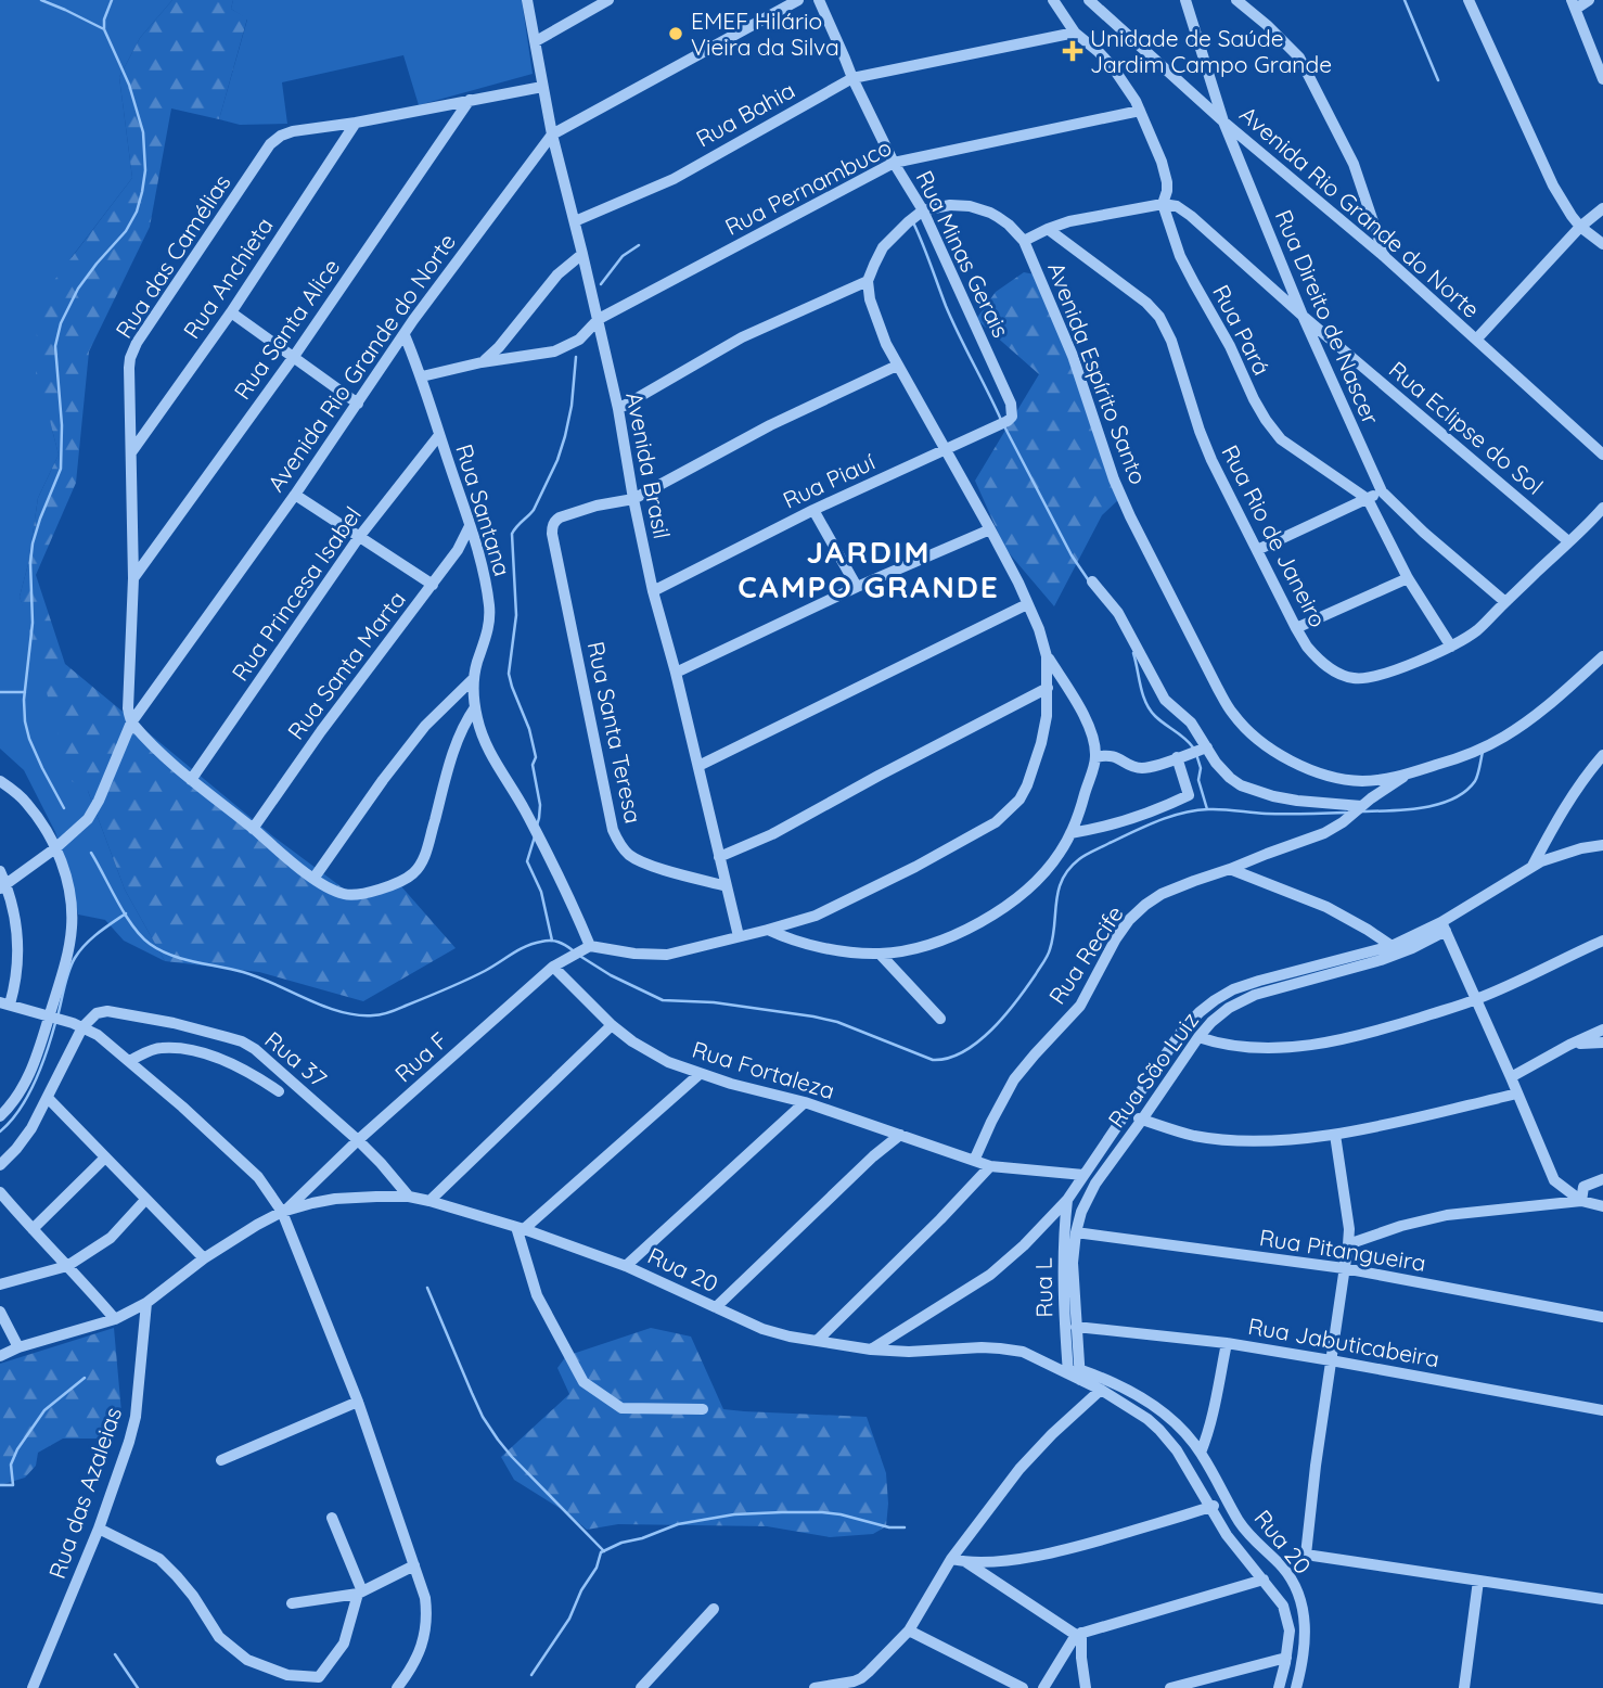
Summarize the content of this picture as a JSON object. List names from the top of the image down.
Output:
{
  "streets": {
    "street": [
      "Rua Bahia",
      "Rua Pernambuco",
      "Avenida Rio Grande do Norte",
      "Rua Minas Gerais",
      "Rua das Camélias",
      "Rua Anchieta",
      "Rua Direito de Nascer",
      "Rua Santa Alice",
      "Rua Pará",
      "Avenida Espírito Santo",
      "Rua Eclipse do Sol",
      "Avenida Brasil",
      "Rua Piauí",
      "Rua Santana",
      "Rua Rio de Janeiro",
      "Rua Princesa Isabel",
      "Rua Santa Marta",
      "Rua Santa Teresa",
      "Rua Recife",
      "Rua F",
      "Rua 37",
      "Rua Fortaleza",
      "Rua São Luiz",
      "Rua Pitangueira",
      "Rua 20",
      "Rua L",
      "Rua Jabuticabeira",
      "Rua das Azaleias"
    ]
  },
  "crossings": [
    ["Rua Bahia", "Rua Minas Gerais"],
    ["Rua Bahia", "Rua Pará"],
    ["Rua Bahia", "Avenida Brasil"],
    ["Rua Pernambuco", "Rua Minas Gerais"],
    ["Rua Pernambuco", "Rua Pará"],
    ["Rua Pernambuco", "Avenida Brasil"],
    ["Rua Pernambuco", "Rua Santana"],
    ["Avenida Rio Grande do Norte", "Rua das Camélias"],
    ["Avenida Rio Grande do Norte", "Rua Direito de Nascer"],
    ["Avenida Rio Grande do Norte", "Avenida Brasil"],
    ["Avenida Rio Grande do Norte", "Rua Santana"],
    ["Rua Minas Gerais", "Avenida Espírito Santo"],
    ["Rua Minas Gerais", "Rua Piauí"],
    ["Rua das Camélias", "Rua Anchieta"],
    ["Rua das Camélias", "Rua Santa Alice"],
    ["Rua das Camélias", "Avenida Brasil"],
    ["Rua Direito de Nascer", "Rua Eclipse do Sol"],
    ["Rua Direito de Nascer", "Rua Rio de Janeiro"],
    ["Rua Pará", "Rua Eclipse do Sol"],
    ["Rua Pará", "Rua Rio de Janeiro"],
    ["Avenida Espírito Santo", "Rua Recife"],
    ["Rua Eclipse do Sol", "Rua Rio de Janeiro"],
    ["Avenida Brasil", "Rua Piauí"],
    ["Avenida Brasil", "Rua Santa Teresa"],
    ["Rua Santana", "Rua Princesa Isabel"],
    ["Rua Santana", "Rua Santa Marta"],
    ["Rua Santana", "Rua F"],
    ["Rua Recife", "Rua Fortaleza"],
    ["Rua F", "Rua 37"],
    ["Rua F", "Rua Fortaleza"],
    ["Rua F", "Rua 20"],
    ["Rua 37", "Rua 20"],
    ["Rua São Luiz", "Rua Pitangueira"],
    ["Rua São Luiz", "Rua 20"],
    ["Rua São Luiz", "Rua L"],
    ["Rua São Luiz", "Rua Jabuticabeira"],
    ["Rua 20", "Rua L"],
    ["Rua 20", "Rua das Azaleias"]
  ],
  "districts": ["JARDIM CAMPO GRANDE"],
  "places": {
    "other": ["EMEF Hilário Vieira da Silva"],
    "health": ["Unidade de Saúde Jardim Campo Grande"]
  }
}
